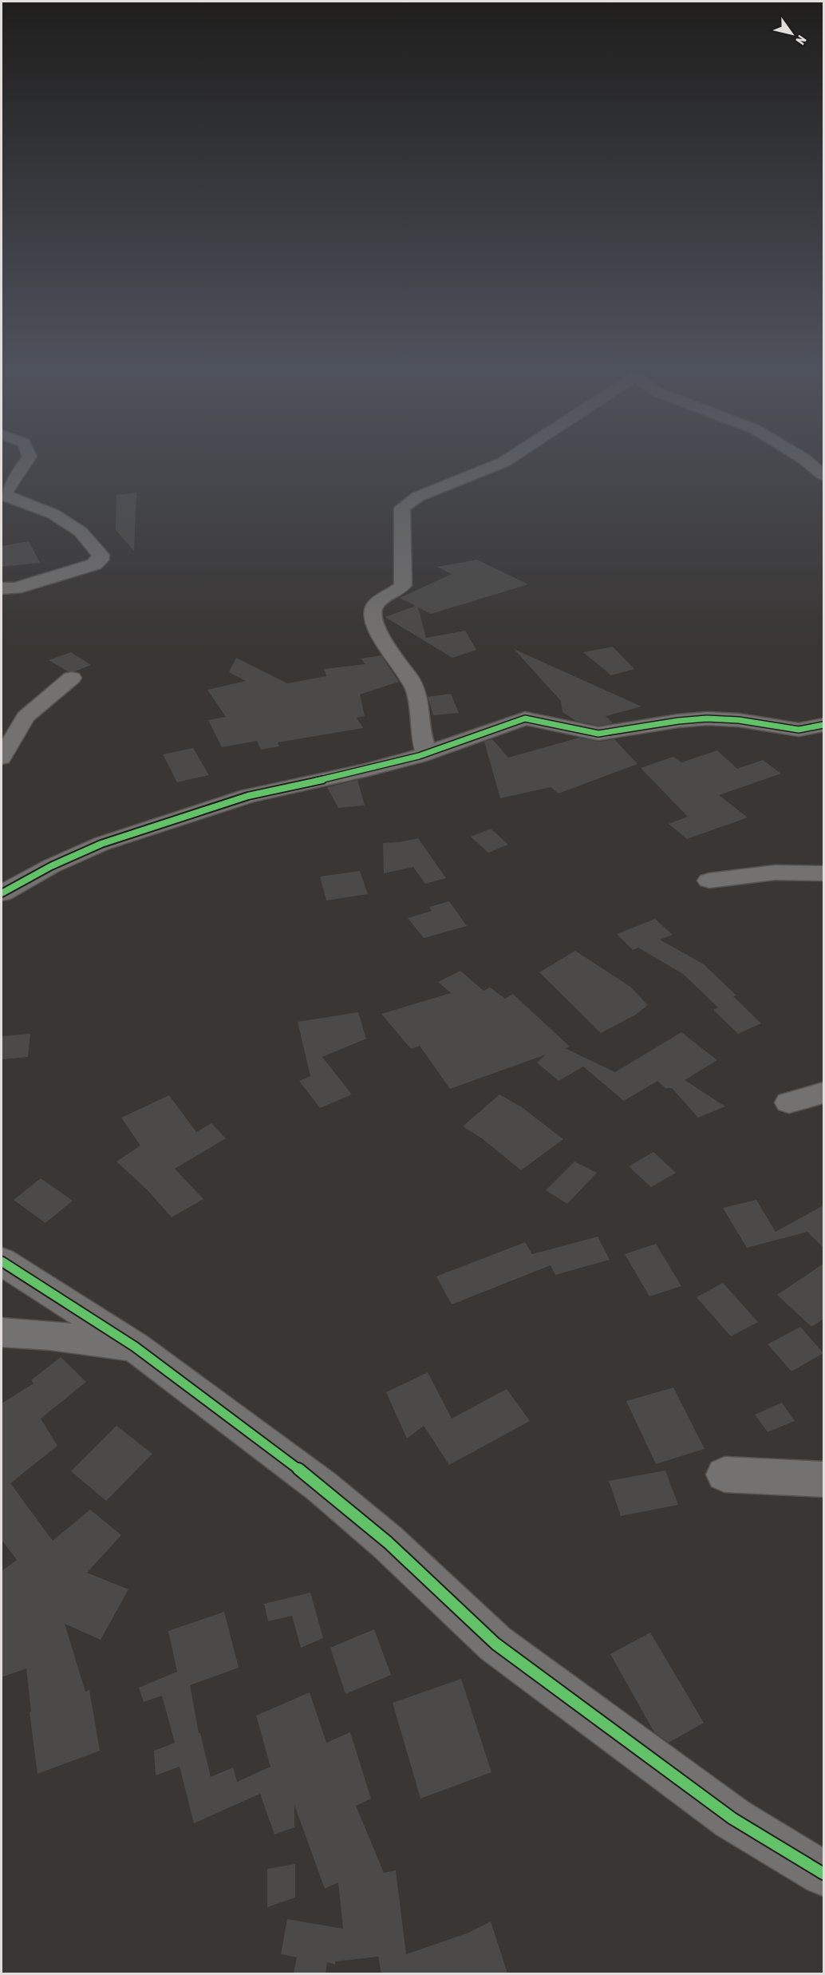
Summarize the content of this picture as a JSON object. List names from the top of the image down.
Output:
{
  "north": "bottom right"
}
